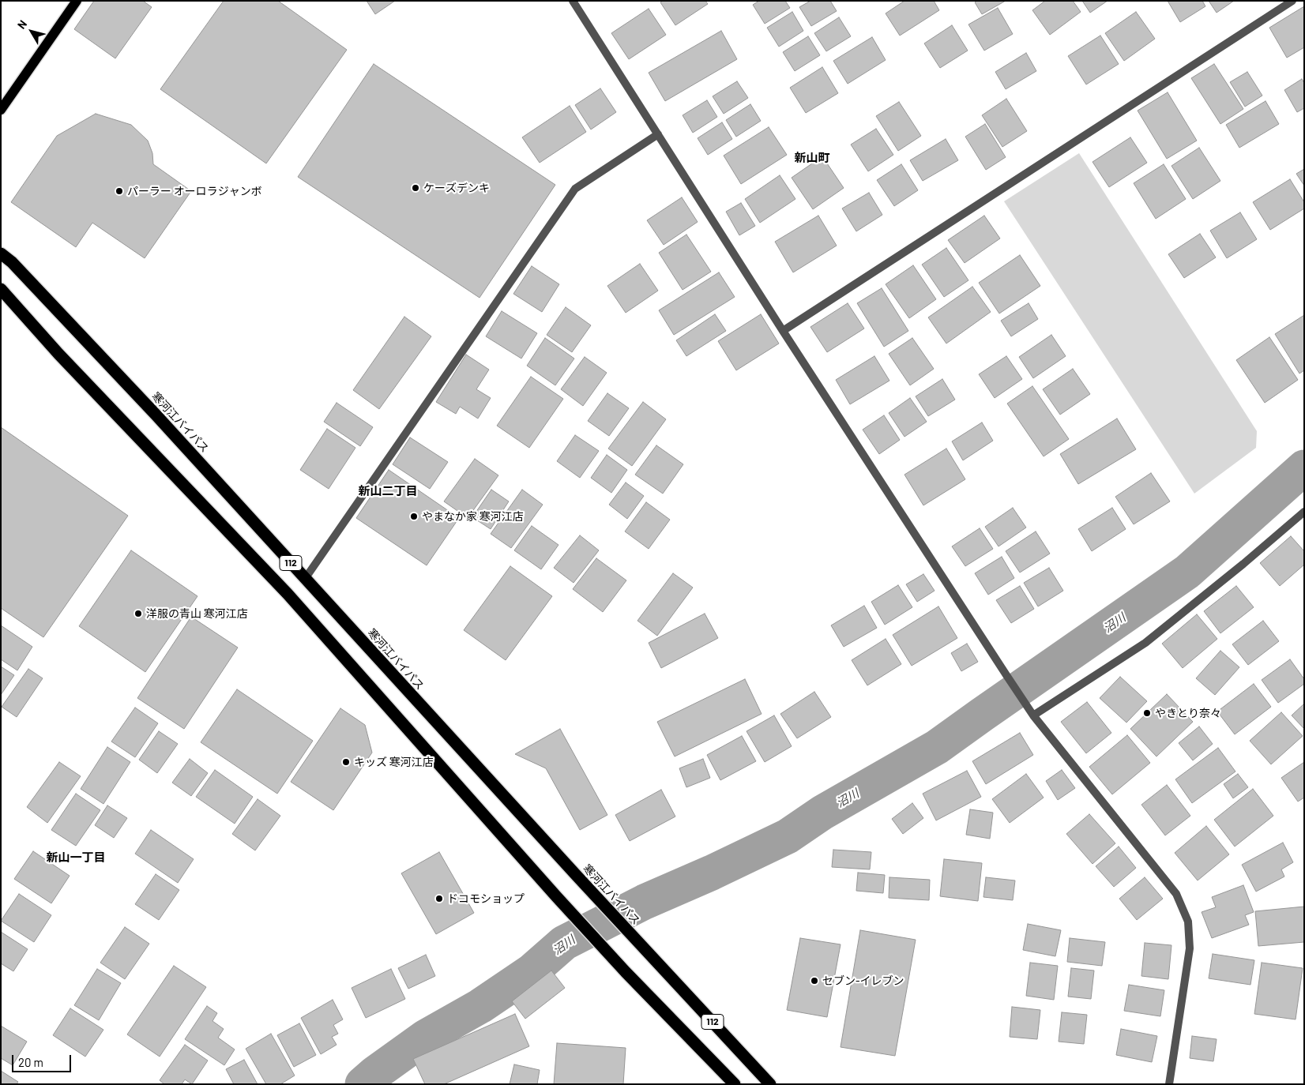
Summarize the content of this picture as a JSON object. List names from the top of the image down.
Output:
{
  "streets": {
    "highway": ["寒河江バイパス", "112"]
  },
  "districts": ["新山町", "新山二丁目", "新山一丁目"],
  "water": ["沼川"],
  "places": [
    "ケーズデンキ",
    "パーラー オーロラジャンボ",
    "やまなか家 寒河江店",
    "洋服の青山 寒河江店",
    "やきとり奈々",
    "キッズ 寒河江店",
    "ドコモショップ",
    "セブン-イレブン"
  ],
  "scale_bar": "20 m",
  "north": "top left"
}
